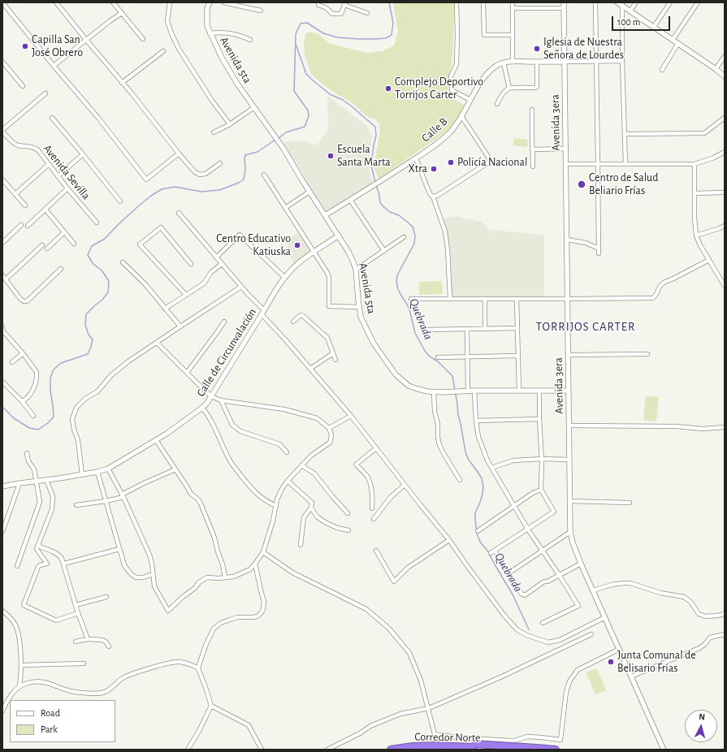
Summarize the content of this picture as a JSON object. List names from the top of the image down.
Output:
{
  "streets": {
    "highway": ["Corredor Norte"],
    "street": [
      "Avenida 5ta",
      "Avenida 3era",
      "Calle B",
      "Avenida Sevilla",
      "Calle de Circunvalación"
    ]
  },
  "crossings": [
    ["Avenida 5ta", "Avenida 3era"],
    ["Avenida 5ta", "Calle B"],
    ["Avenida 5ta", "Calle de Circunvalación"],
    ["Avenida 3era", "Calle B"]
  ],
  "districts": ["TORRIJOS CARTER"],
  "water": ["Quebrada"],
  "places": [
    "Capilla San José Obrero",
    "Iglesia de Nuestra Señora de Lourdes",
    "Complejo Deportivo Torrijos Carter",
    "Escuela Santa Marta",
    "Policía Nacional",
    "Xtra",
    "Centro de Salud Beliario Frías",
    "Centro Educativo Katiuska",
    "Junta Comunal de Belisario Frías"
  ],
  "legend": ["Road", "Park"],
  "scale_bar": "100 m",
  "north": "top"
}
